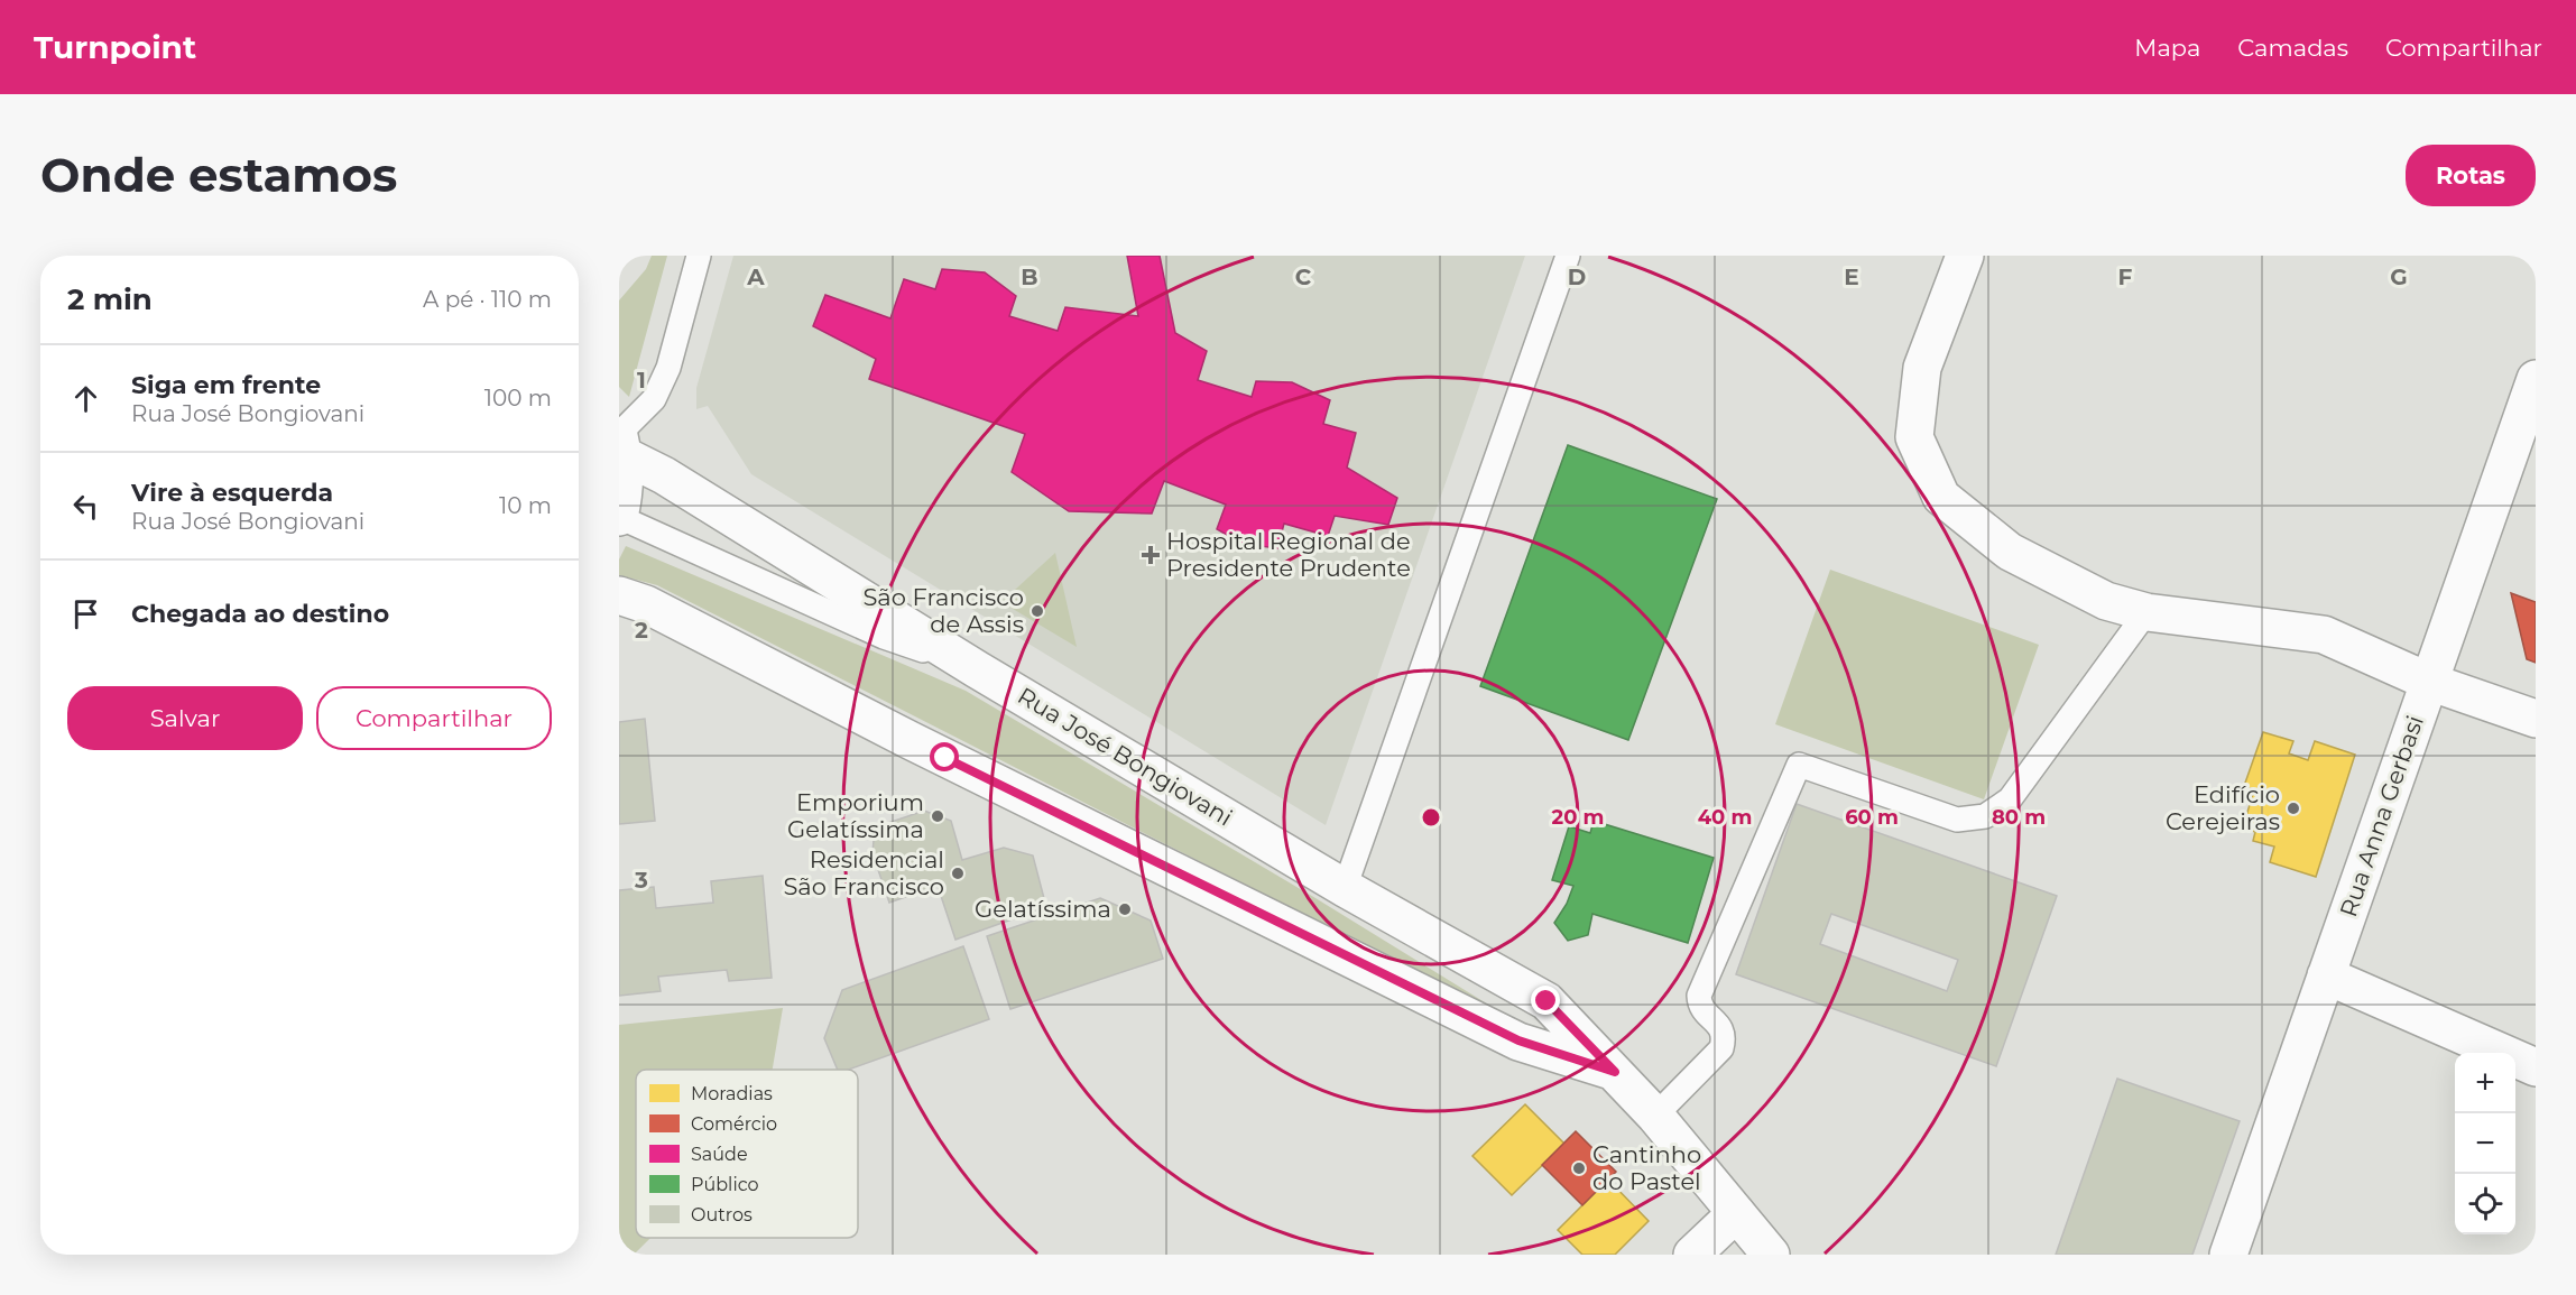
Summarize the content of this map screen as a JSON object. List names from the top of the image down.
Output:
{
  "streets": {
    "street": ["Rua José Bongiovani", "Rua Anna Gerbasi"]
  },
  "places": {
    "health": ["Hospital Regional de Presidente Prudente"],
    "other": [
      "São Francisco de Assis",
      "Edifício Cerejeiras",
      "Emporium Gelatíssima",
      "Residencial São Francisco",
      "Gelatíssima",
      "Cantinho do Pastel"
    ]
  },
  "legend": [
    "Moradias",
    "Comércio",
    "Saúde",
    "Público",
    "Outros"
  ],
  "page": {
    "header": "Turnpoint",
    "nav": ["Mapa", "Camadas", "Compartilhar"],
    "buttons": [
      "Rotas",
      ["Salvar", "Compartilhar"]
    ],
    "title": "Onde estamos",
    "heading": ["2 min", "A pé · 110 m"],
    "list": [
      ["Siga em frente", "Rua José Bongiovani", "100 m"],
      ["Vire à esquerda", "Rua José Bongiovani", "10 m"],
      "Chegada ao destino"
    ],
    "map_buttons": ["+", "−"]
  },
  "grid": {
    "columns": [
      "A",
      "B",
      "C",
      "D",
      "E",
      "F",
      "G"
    ],
    "rows": ["1", "2", "3"]
  },
  "rings": [
    "20 m",
    "40 m",
    "60 m",
    "80 m"
  ]
}
